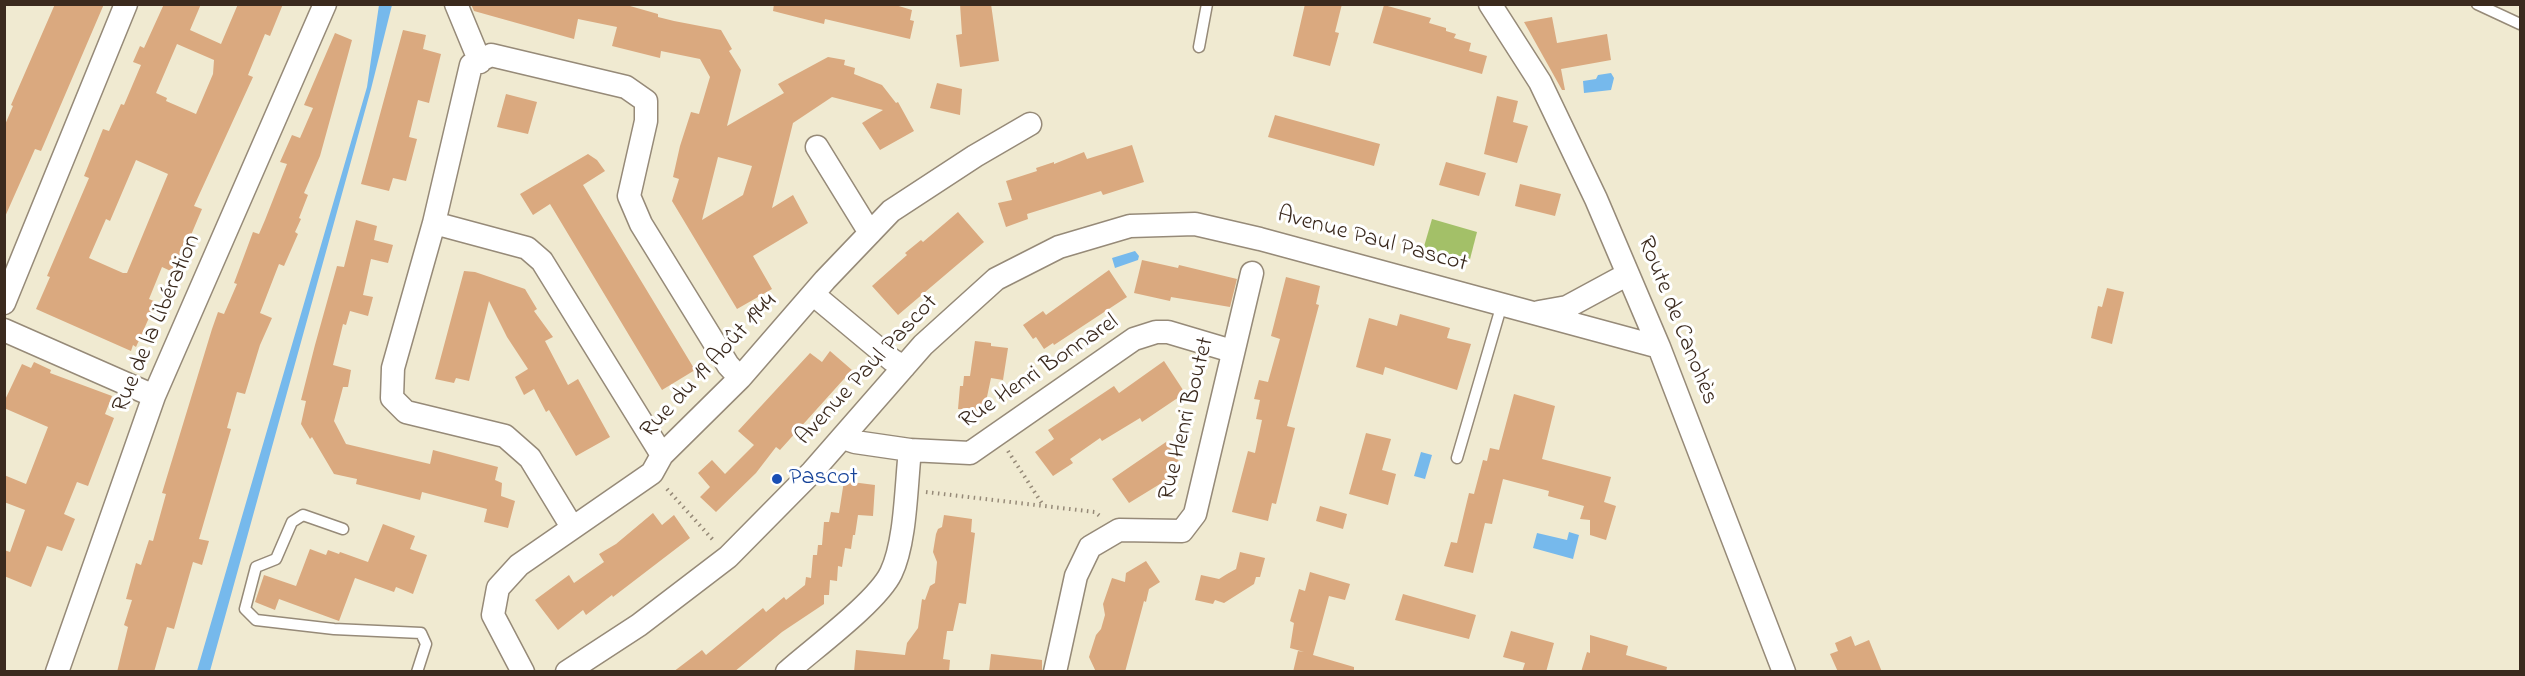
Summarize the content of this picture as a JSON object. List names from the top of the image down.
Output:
{
  "streets": {
    "street": [
      "Avenue Paul Pascot",
      "Route de Canohès",
      "Rue de la Libération",
      "Rue du 19 Août 1944",
      "Rue Henri Bonnarel",
      "Rue Henri Boutet"
    ]
  },
  "crossings": [
    ["Avenue Paul Pascot", "Route de Canohès"],
    ["Avenue Paul Pascot", "Rue Henri Bonnarel"],
    ["Rue Henri Bonnarel", "Rue Henri Boutet"]
  ],
  "places": ["Pascot"]
}
